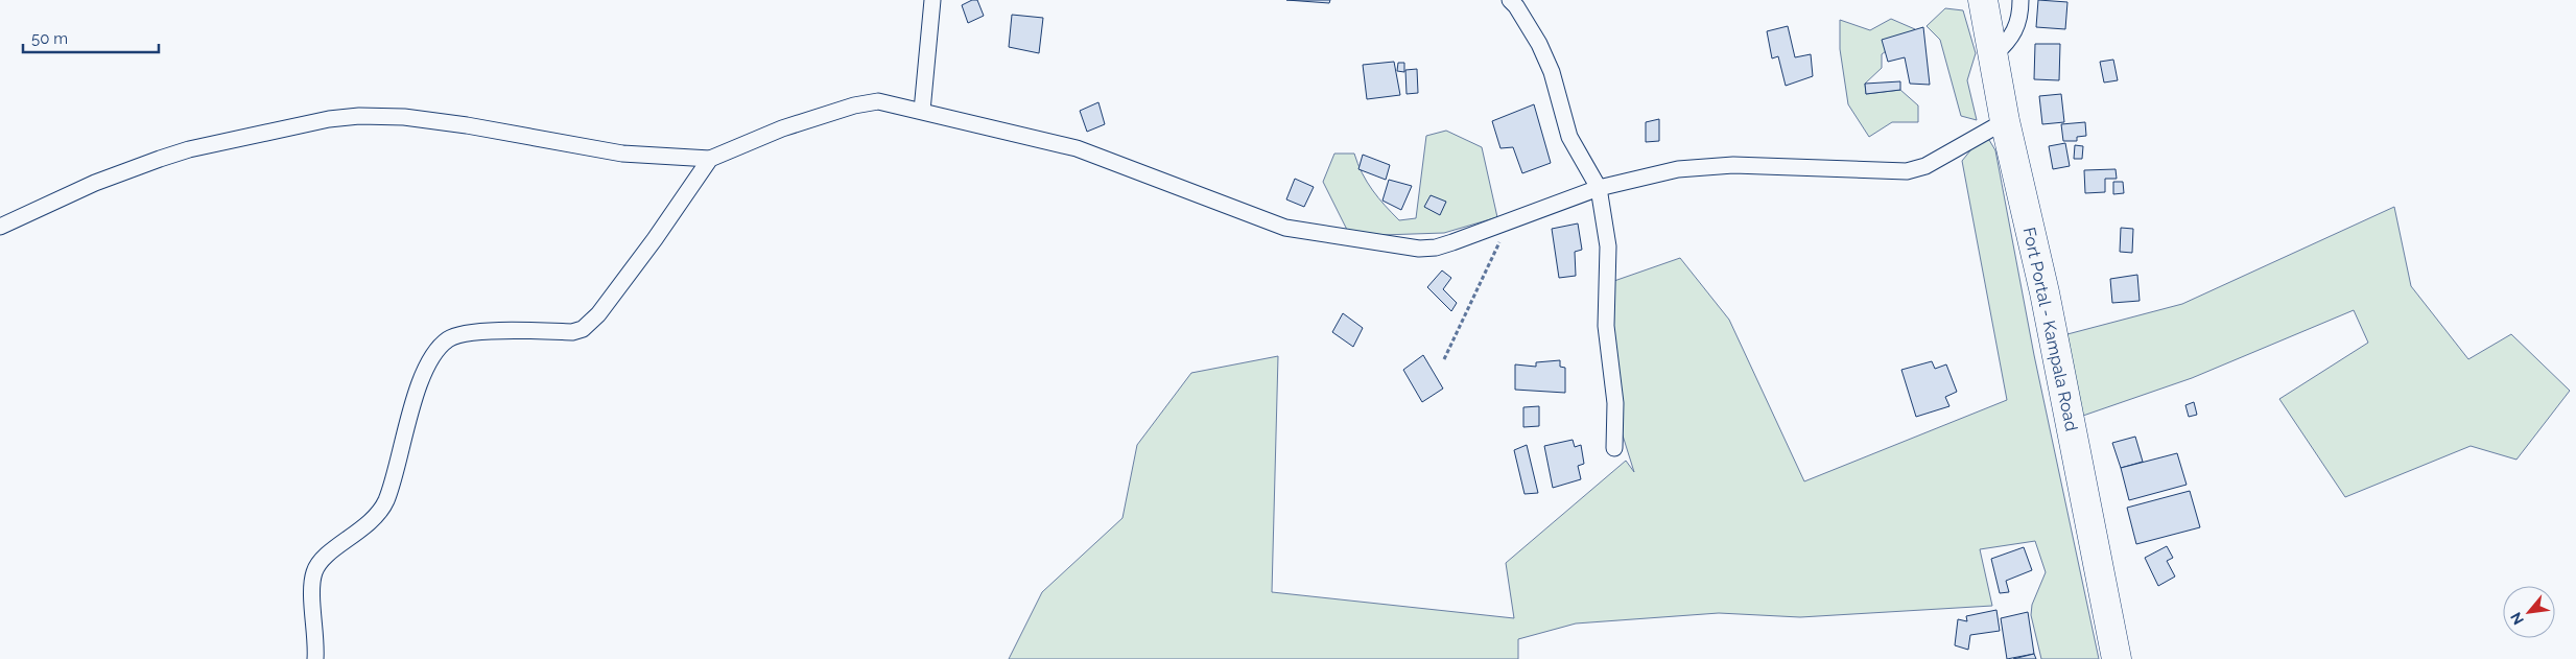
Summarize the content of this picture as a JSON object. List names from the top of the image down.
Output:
{
  "streets": {
    "highway": ["Fort Portal - Kampala Road"]
  },
  "scale_bar": "50 m",
  "north": "bottom left"
}
